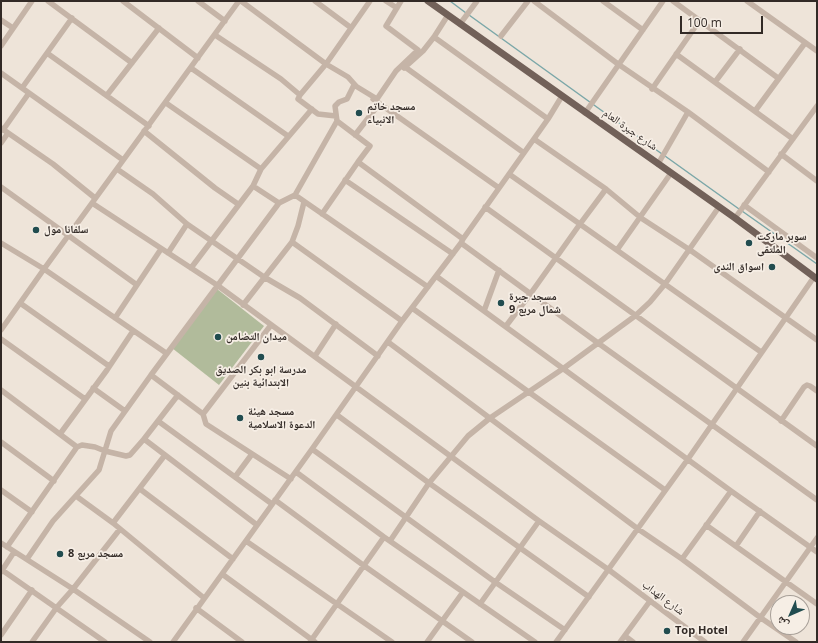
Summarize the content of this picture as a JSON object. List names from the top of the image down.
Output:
{
  "streets": {
    "main road": ["شارع جبرة العام"],
    "street": ["شارع الهداب"]
  },
  "places": [
    "مسجد خاتم الانبياء",
    "سلفانا مول",
    "سوبر ماركت الملتقى",
    "اسواق الندى",
    "مسجد جبرة شمال مربع 9",
    "ميدان التضامن",
    "مدرسة ابو بكر الصديق الابتدائية بنين",
    "مسجد هيئة الدعوة الاسلامية",
    "مسجد مربع 8",
    "Top Hotel"
  ],
  "scale_bar": "100 m",
  "north": "bottom left"
}
